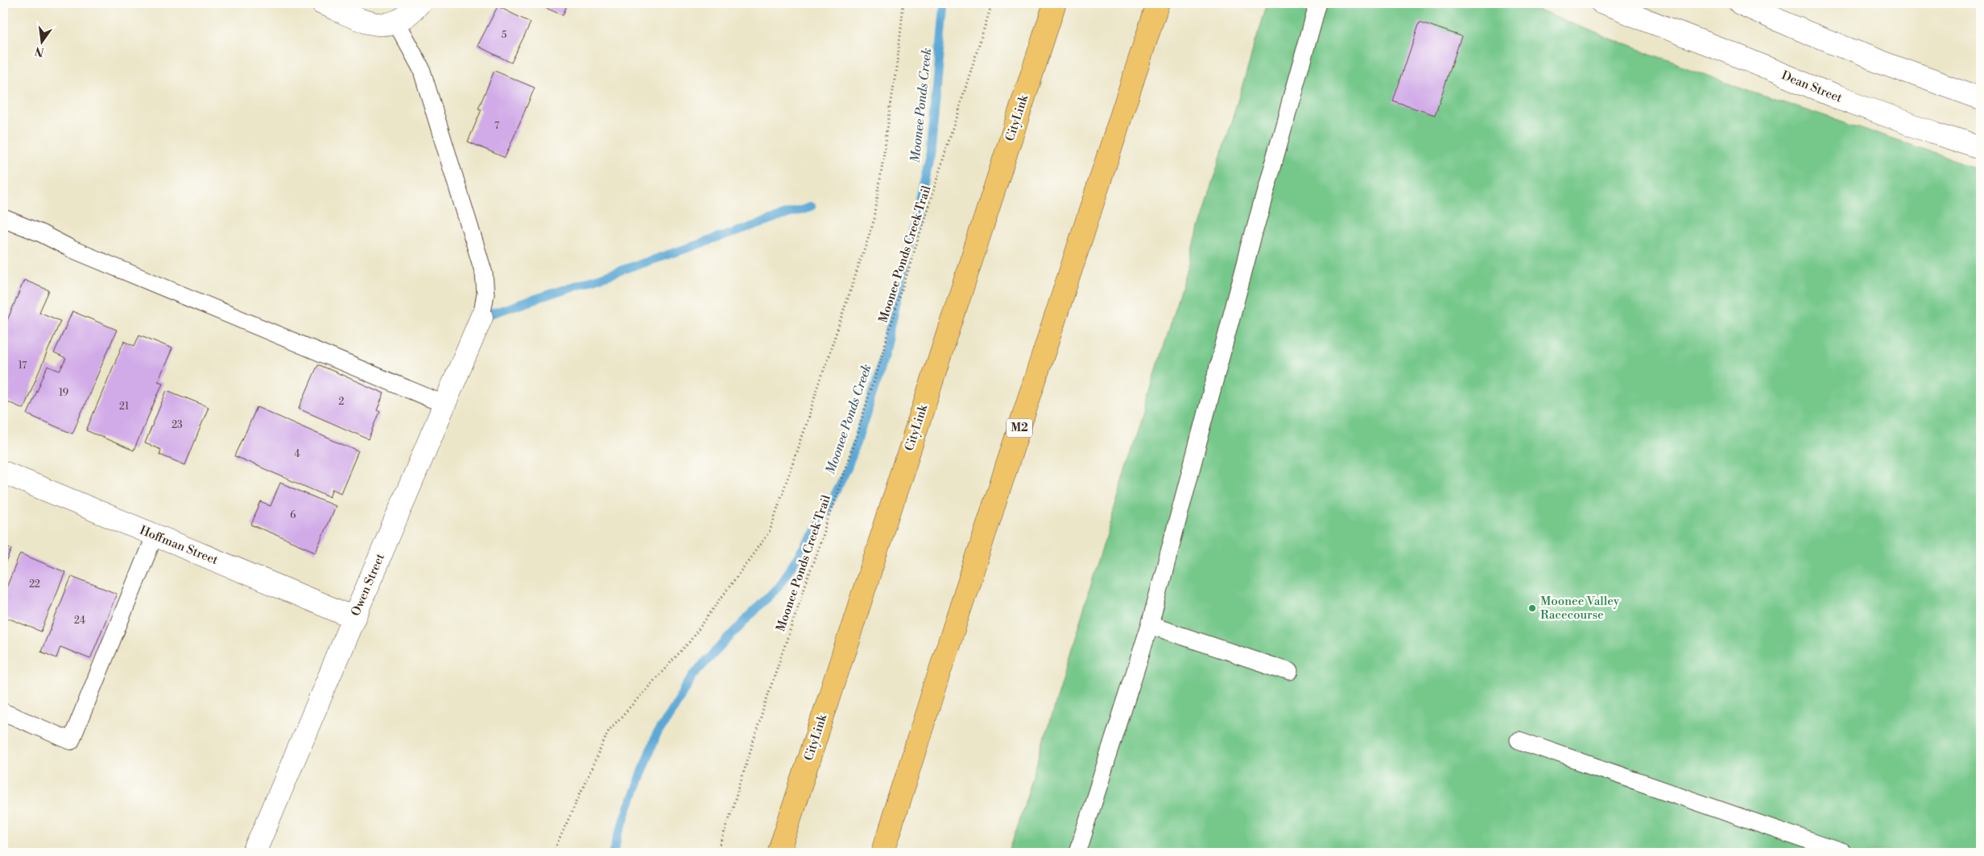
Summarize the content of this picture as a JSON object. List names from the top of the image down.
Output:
{
  "streets": {
    "highway": ["CityLink", "M2"],
    "street": ["Dean Street", "Hoffman Street", "Owen Street"],
    "path": ["Moonee Ponds Creek Trail"]
  },
  "crossings": [
    ["Hoffman Street", "Owen Street"]
  ],
  "water": ["Moonee Ponds Creek"],
  "places": ["Moonee Valley Racecourse"],
  "house_numbers": [
    "5",
    "7",
    "17",
    "19",
    "2",
    "21",
    "23",
    "4",
    "6",
    "22",
    "24"
  ],
  "north": "bottom"
}
